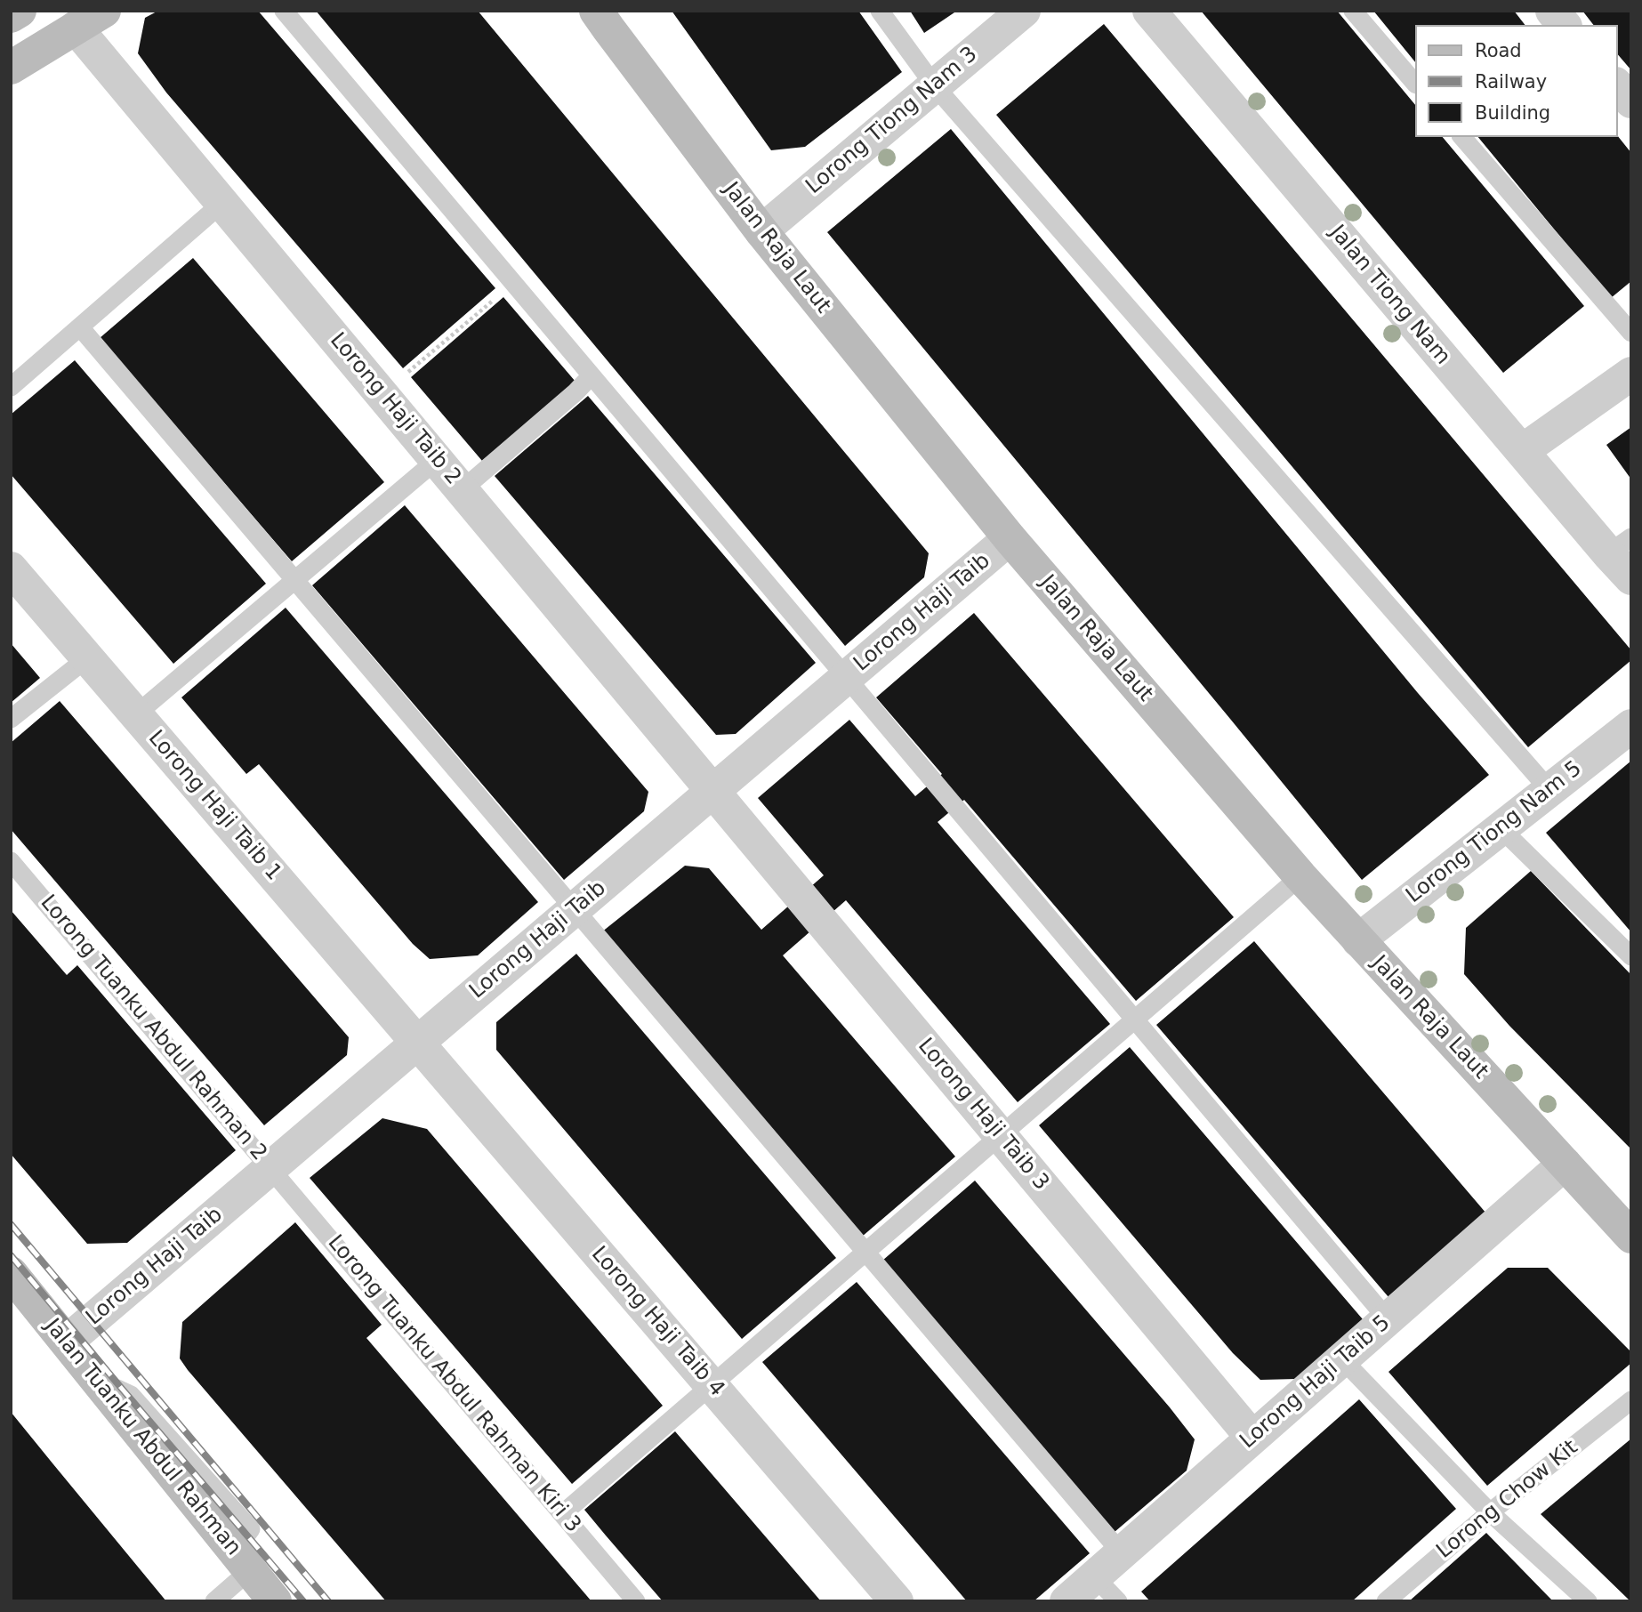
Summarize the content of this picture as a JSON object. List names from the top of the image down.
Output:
{
  "streets": {
    "main road": ["Jalan Raja Laut", "Jalan Tuanku Abdul Rahman"],
    "street": [
      "Lorong Tiong Nam 3",
      "Jalan Tiong Nam",
      "Lorong Haji Taib 2",
      "Lorong Haji Taib",
      "Lorong Haji Taib 1",
      "Lorong Tiong Nam 5",
      "Lorong Haji Taib 3",
      "Lorong Haji Taib 4",
      "Lorong Haji Taib 5"
    ],
    "lane": ["Lorong Tuanku Abdul Rahman 2", "Lorong Tuanku Abdul Rahman Kiri 3", "Lorong Chow Kit"]
  },
  "crossings": [
    ["Lorong Tiong Nam 3", "Jalan Raja Laut"],
    ["Jalan Raja Laut", "Lorong Haji Taib"],
    ["Jalan Raja Laut", "Lorong Tiong Nam 5"],
    ["Jalan Raja Laut", "Lorong Haji Taib 5"],
    ["Lorong Haji Taib 2", "Lorong Haji Taib"],
    ["Lorong Haji Taib 2", "Lorong Haji Taib 3"],
    ["Lorong Haji Taib", "Lorong Haji Taib 1"],
    ["Lorong Haji Taib", "Lorong Tuanku Abdul Rahman 2"],
    ["Lorong Haji Taib", "Lorong Haji Taib 3"],
    ["Lorong Haji Taib", "Lorong Haji Taib 4"],
    ["Lorong Haji Taib", "Lorong Tuanku Abdul Rahman Kiri 3"],
    ["Lorong Haji Taib", "Jalan Tuanku Abdul Rahman"],
    ["Lorong Haji Taib 1", "Lorong Haji Taib 4"],
    ["Lorong Tuanku Abdul Rahman 2", "Lorong Tuanku Abdul Rahman Kiri 3"],
    ["Lorong Haji Taib 3", "Lorong Haji Taib 5"]
  ],
  "legend": ["Road", "Railway", "Building"]
}
